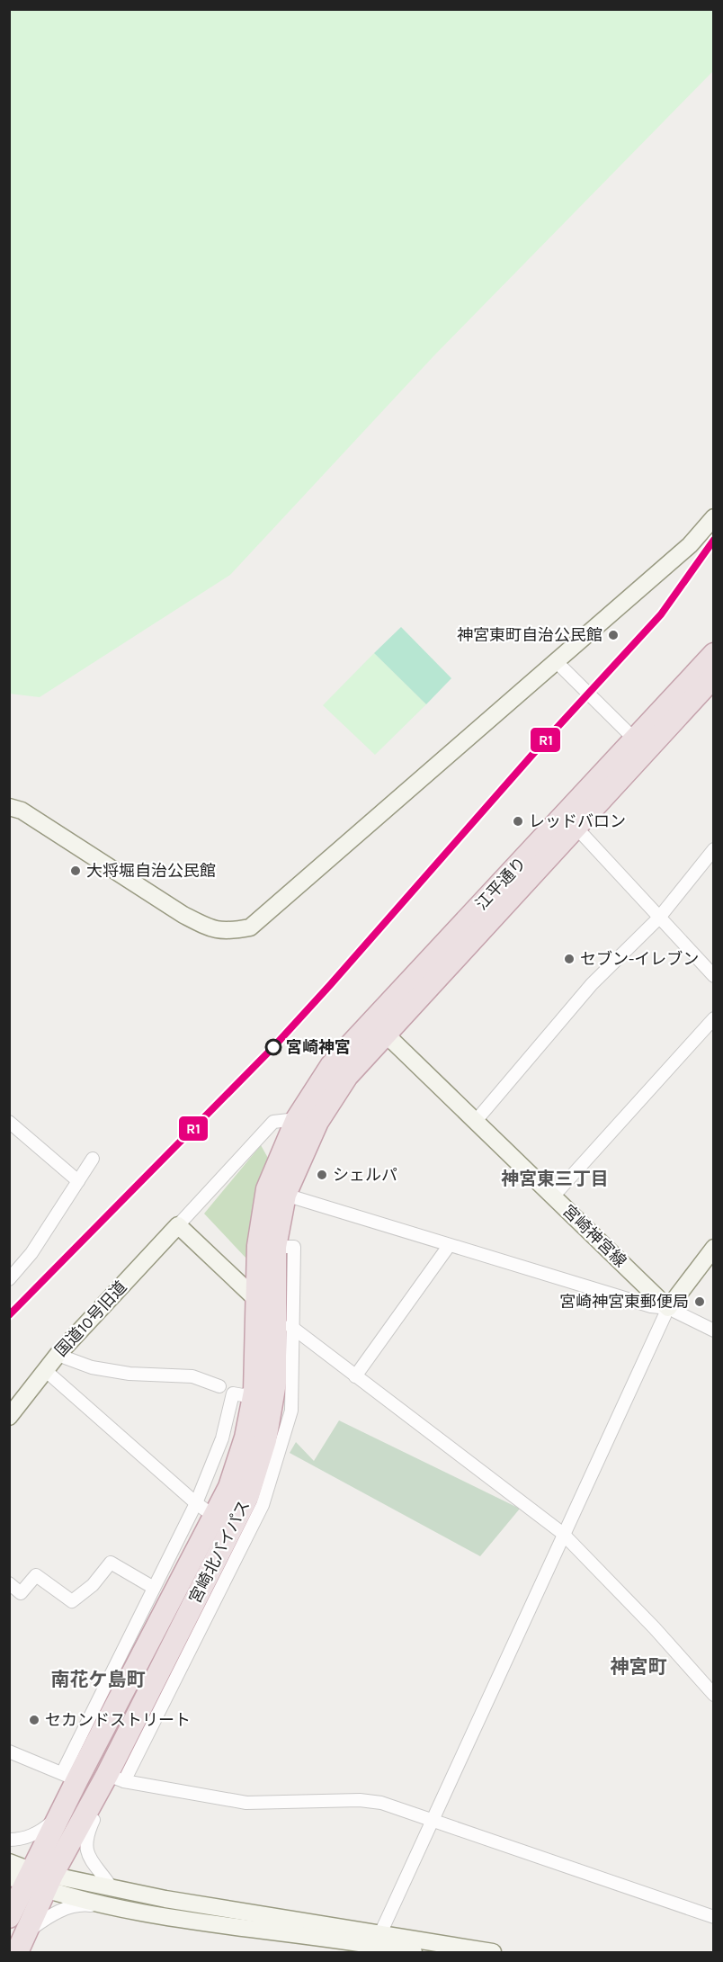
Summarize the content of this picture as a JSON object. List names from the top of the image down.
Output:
{
  "streets": {
    "highway": ["江平通り", "宮崎北バイパス"],
    "street": ["宮崎神宮線", "国道10号旧道"]
  },
  "crossings": [
    ["江平通り", "宮崎神宮線"],
    ["江平通り", "宮崎北バイパス"]
  ],
  "districts": ["神宮東三丁目", "神宮町", "南花ケ島町"],
  "places": [
    "神宮東町自治公民館",
    "レッドバロン",
    "大将堀自治公民館",
    "セブン-イレブン",
    "宮崎神宮",
    "シェルパ",
    "宮崎神宮東郵便局",
    "セカンドストリート"
  ],
  "lines": ["transit line R1"]
}
